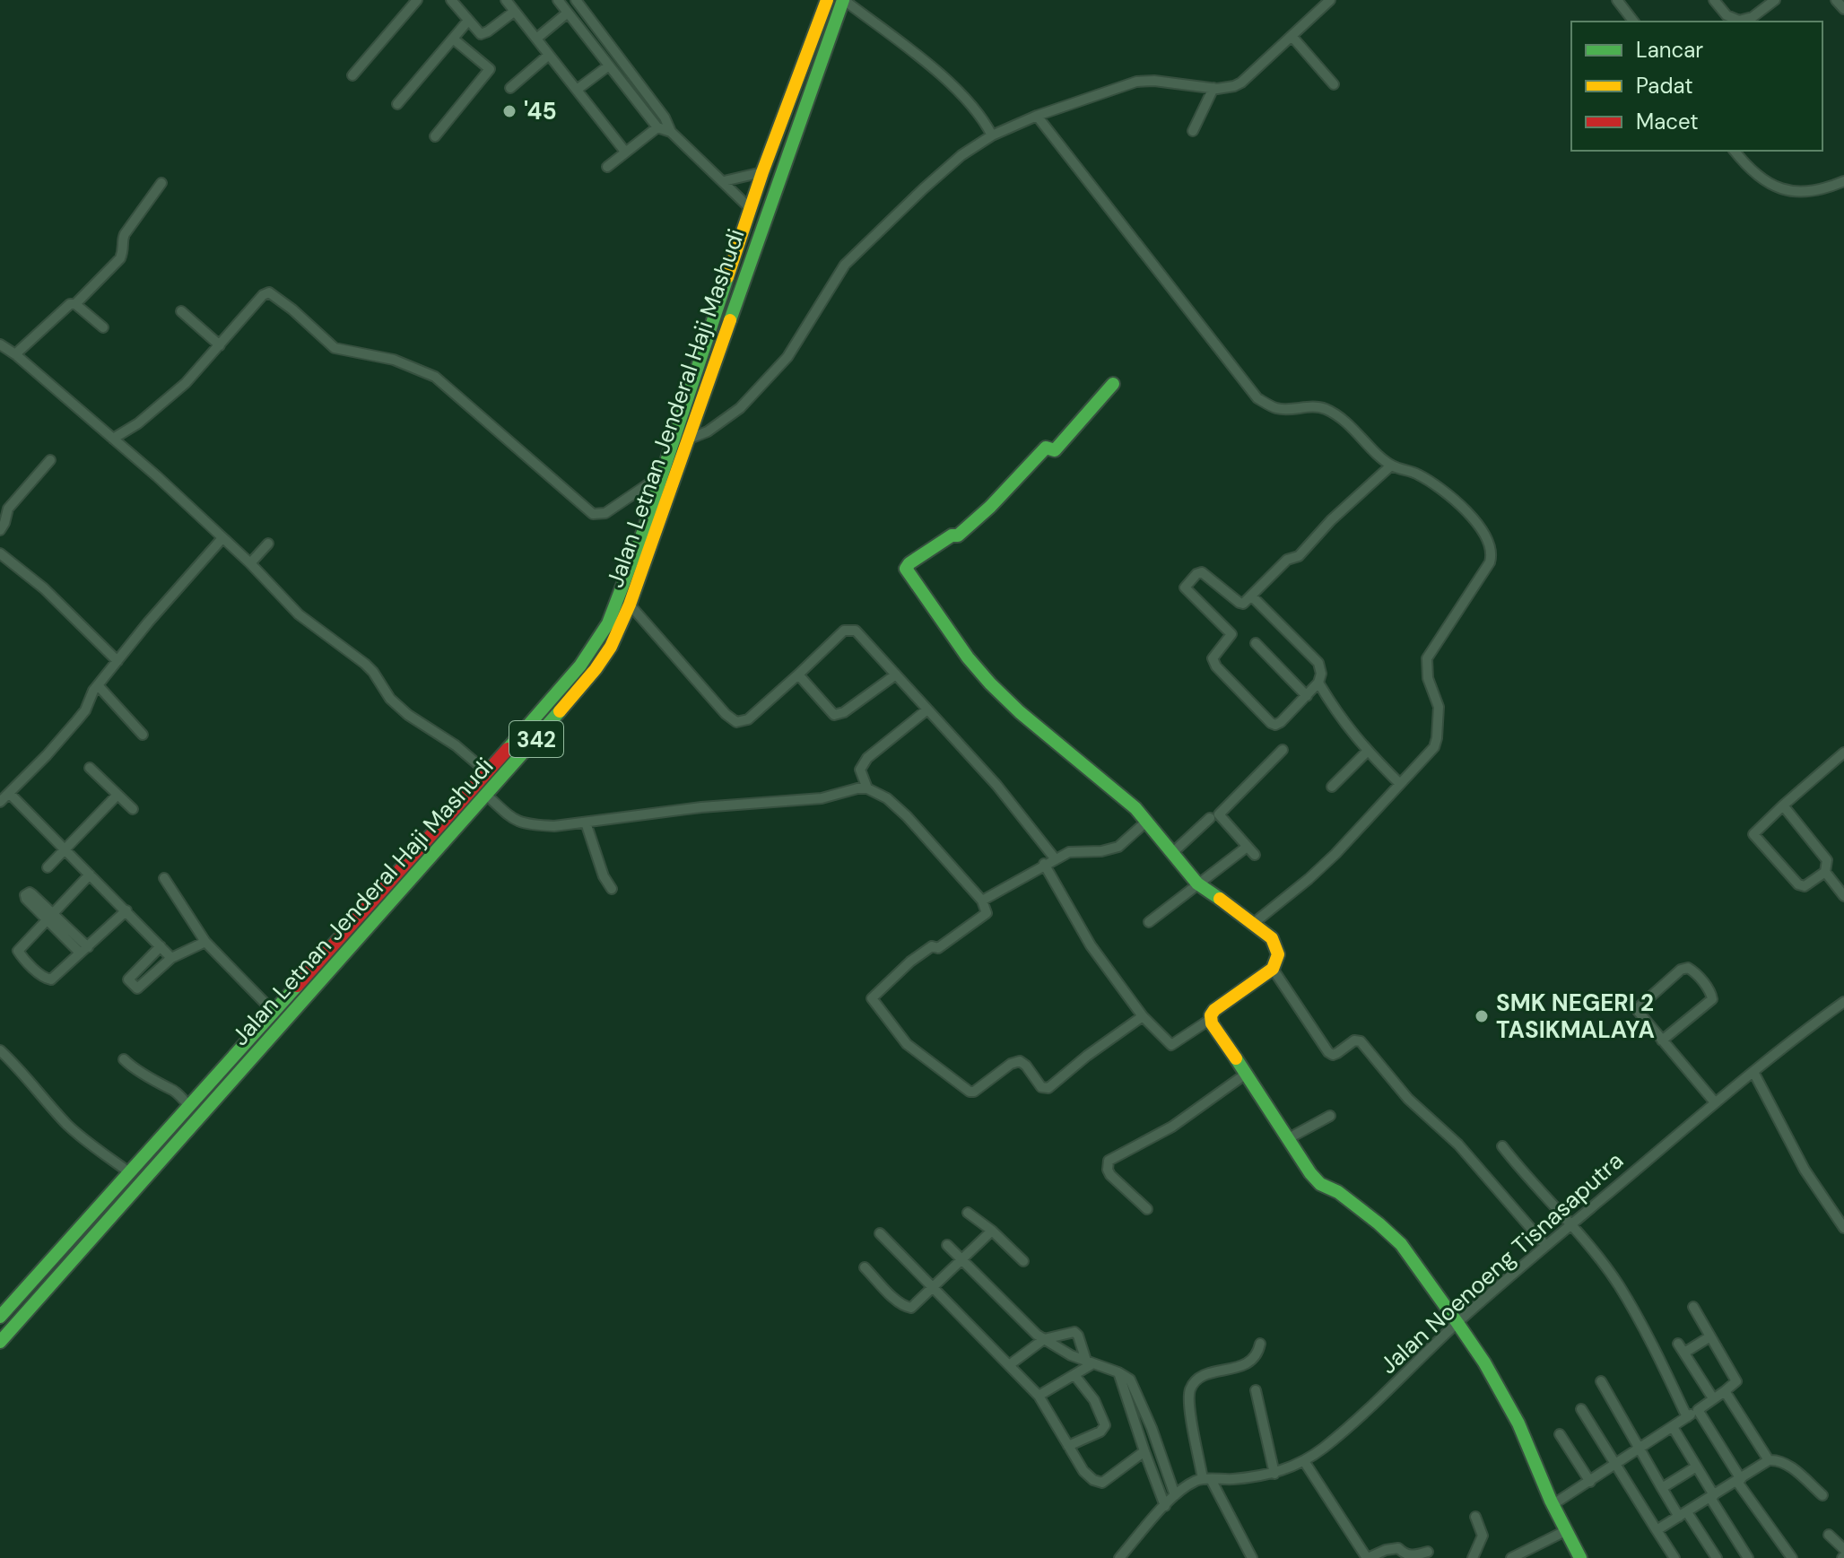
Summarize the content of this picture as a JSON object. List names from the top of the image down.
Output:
{
  "streets": {
    "main road": ["Jalan Letnan Jenderal Haji Mashudi", "342"],
    "street": ["Jalan Noenoeng Tisnasaputra"]
  },
  "places": ["'45", "SMK NEGERI 2 TASIKMALAYA"],
  "legend": ["Lancar", "Padat", "Macet"]
}
